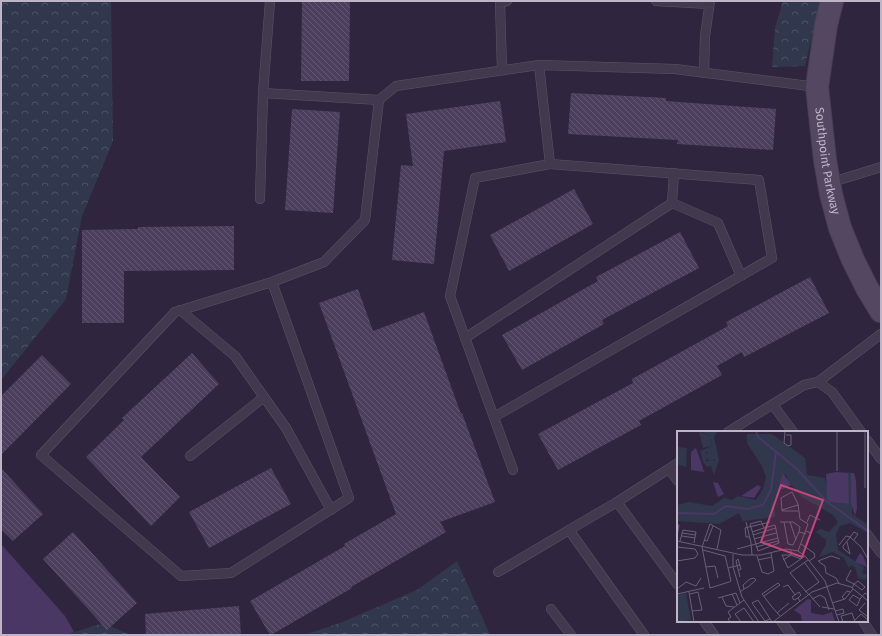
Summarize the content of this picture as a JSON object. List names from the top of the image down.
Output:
{
  "streets": {
    "main road": ["Southpoint Parkway"]
  }
}
